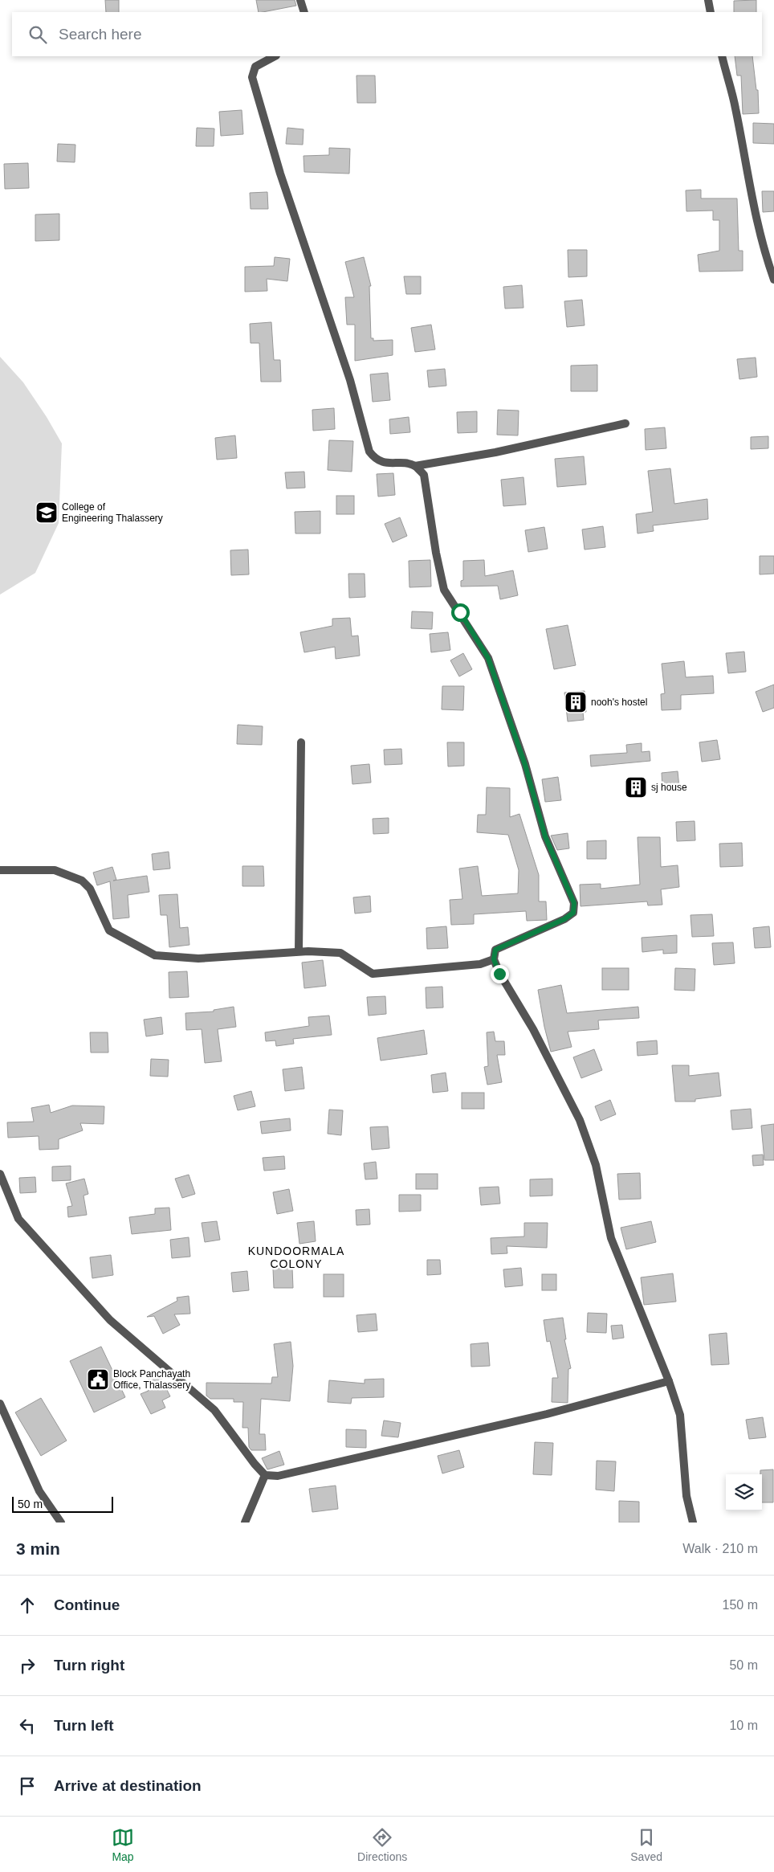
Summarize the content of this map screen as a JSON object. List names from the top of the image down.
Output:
{
  "districts": ["KUNDOORMALA COLONY"],
  "places": {
    "school or university": ["College of Engineering Thalassery"],
    "building": ["nooh's hostel", "sj house"],
    "public building": ["Block Panchayath Office, Thalassery"]
  },
  "scale_bar": "50 m",
  "page": {
    "search": "Search here",
    "scale": "50 m",
    "heading": ["3 min", "Walk · 210 m"],
    "list": [
      ["Continue", "150 m"],
      ["Turn right", "50 m"],
      ["Turn left", "10 m"],
      "Arrive at destination"
    ],
    "nav": ["Map", "Directions", "Saved"]
  }
}
